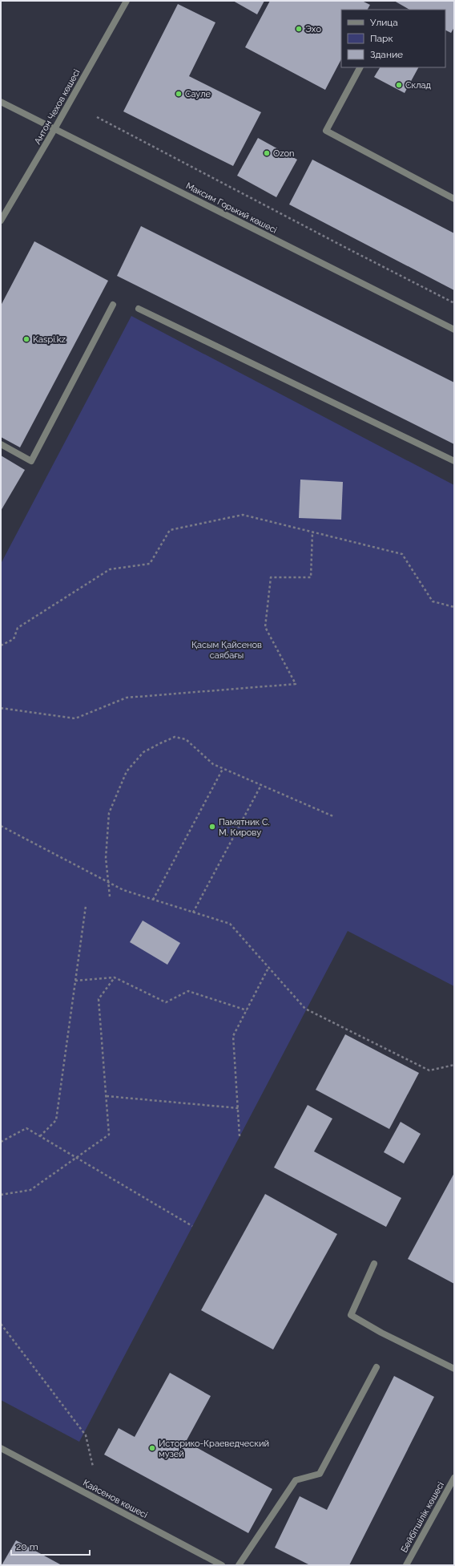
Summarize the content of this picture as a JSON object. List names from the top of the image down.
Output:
{
  "streets": {
    "street": [
      "Антон Чехов көшесі",
      "Максим Горький көшесі",
      "Қайсенов көшесі",
      "Бейбітшілік көшесі"
    ]
  },
  "crossings": [
    ["Антон Чехов көшесі", "Максим Горький көшесі"]
  ],
  "parks": ["Қасым Қайсенов саябағы"],
  "places": [
    "Эхо",
    "Склад",
    "Сауле",
    "Ozon",
    "Kaspi.kz",
    "Памятник С. М. Кирову",
    "Историко-Краеведческий музей"
  ],
  "legend": ["Улица", "Парк", "Здание"],
  "scale_bar": "20 m"
}
